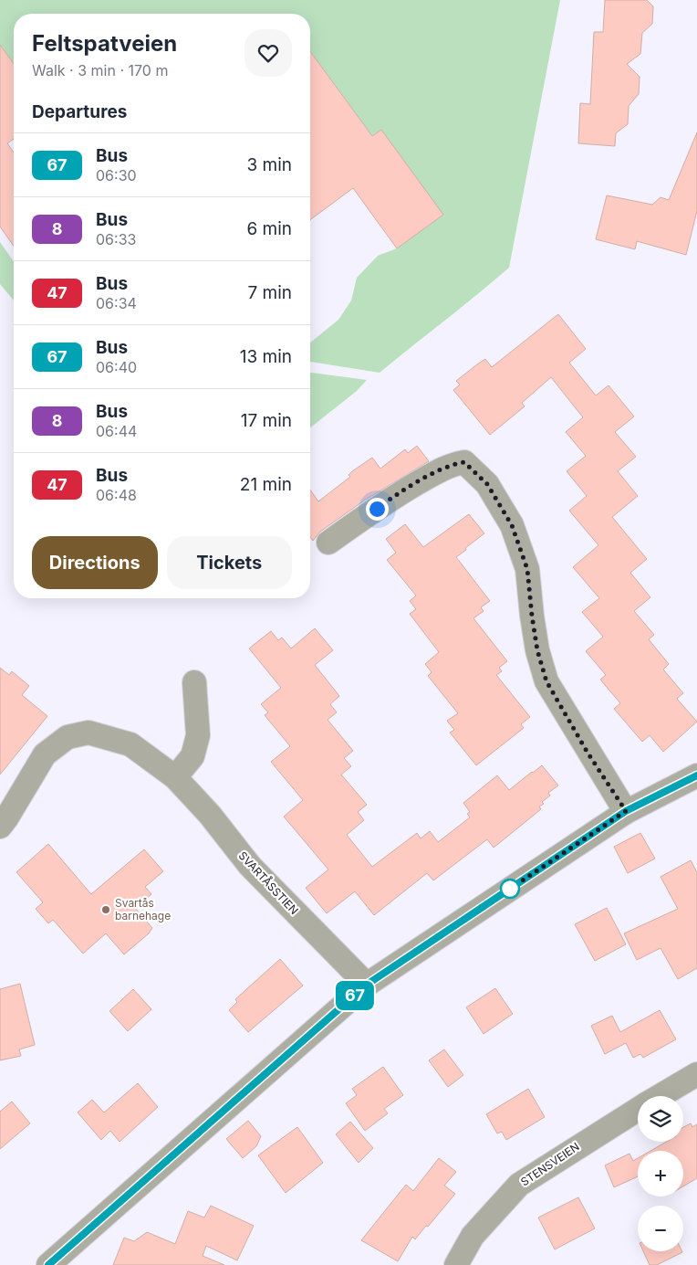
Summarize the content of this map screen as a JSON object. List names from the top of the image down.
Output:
{
  "streets": {
    "street": ["SVARTÅSSTIEN", "STENSVEIEN"]
  },
  "places": ["Svartås barnehage"],
  "lines": ["bus line 67"],
  "page": {
    "on_map": "67",
    "heading": [
      ["Feltspatveien", "Walk · 3 min · 170 m"],
      "Departures"
    ],
    "list": [
      {
        "mark": "67",
        "name": "Bus",
        "note": "06:30",
        "value": "3 min"
      },
      {
        "mark": "8",
        "name": "Bus",
        "note": "06:33",
        "value": "6 min"
      },
      {
        "mark": "47",
        "name": "Bus",
        "note": "06:34",
        "value": "7 min"
      },
      {
        "mark": "67",
        "name": "Bus",
        "note": "06:40",
        "value": "13 min"
      },
      {
        "mark": "8",
        "name": "Bus",
        "note": "06:44",
        "value": "17 min"
      },
      {
        "mark": "47",
        "name": "Bus",
        "note": "06:48",
        "value": "21 min"
      }
    ],
    "buttons": ["Directions", "Tickets"],
    "map_buttons": ["+", "−"]
  }
}
